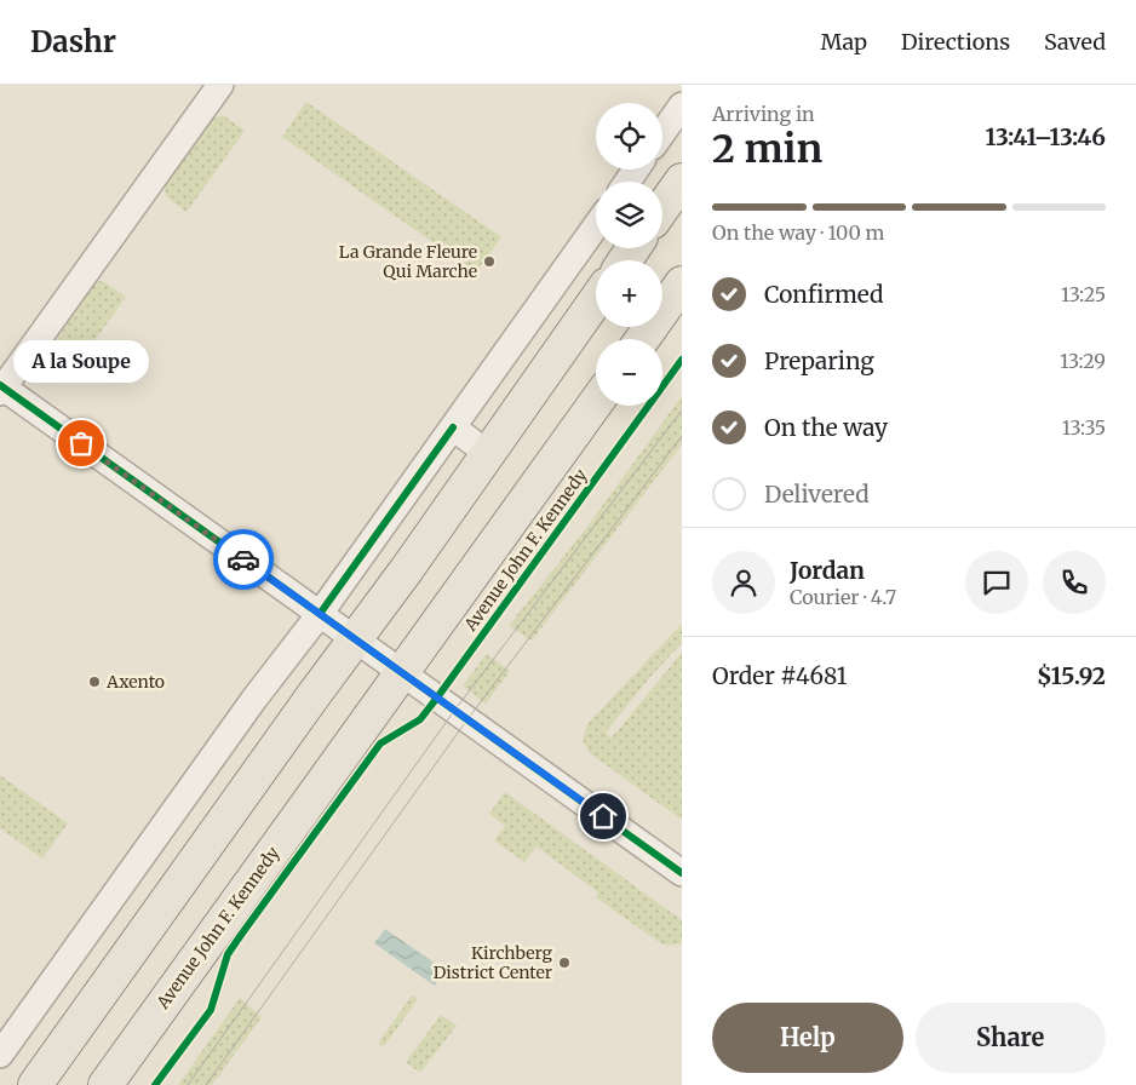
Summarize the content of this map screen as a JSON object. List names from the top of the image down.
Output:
{
  "streets": {
    "main road": ["Avenue John F. Kennedy"]
  },
  "places": [
    "La Grande Fleure Qui Marche",
    "A la Soupe",
    "Axento",
    "Kirchberg District Center"
  ],
  "page": {
    "header": "Dashr",
    "nav": ["Map", "Directions", "Saved"],
    "heading": ["2 min", "Arriving in", "13:41–13:46"],
    "panel": [
      "Jordan",
      "Courier · 4.7",
      "Order #4681",
      "$15.92"
    ],
    "map_buttons": ["+", "−"],
    "bar": "On the way · 100 m",
    "list": [
      ["Confirmed", "13:25"],
      ["Preparing", "13:29"],
      ["On the way", "13:35"],
      "Delivered"
    ],
    "bubble": "A la Soupe",
    "buttons": ["Help", "Share"]
  }
}
